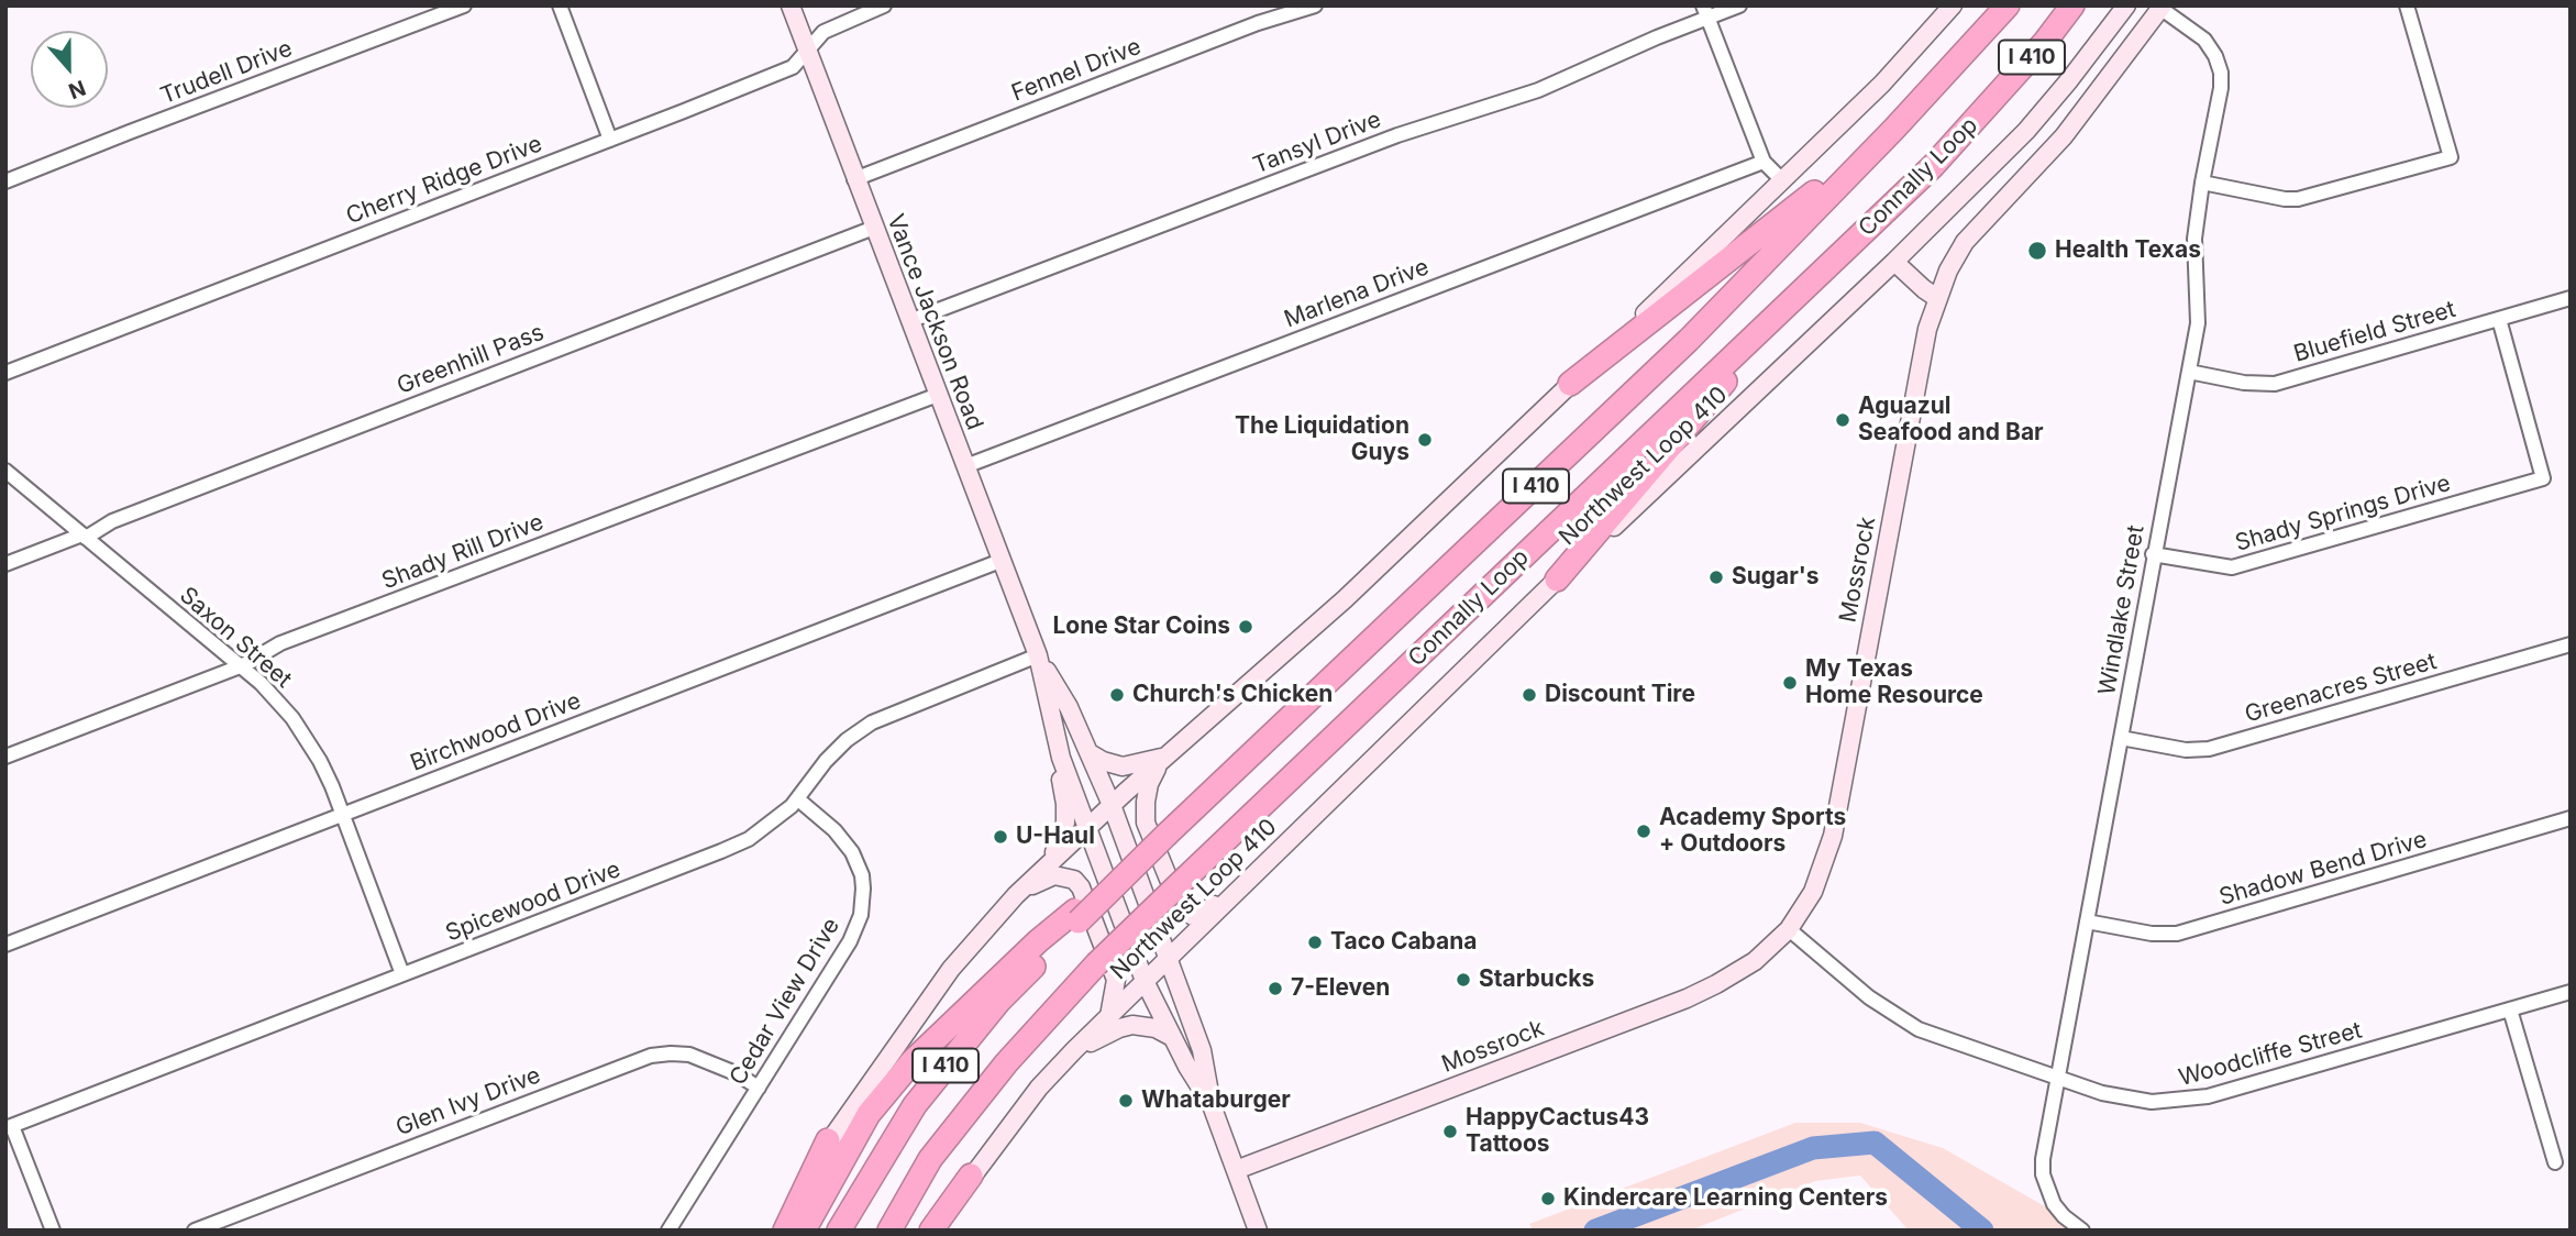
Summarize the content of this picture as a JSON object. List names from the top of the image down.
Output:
{
  "streets": {
    "highway": ["I 410", "Connally Loop"],
    "main road": ["Vance Jackson Road", "Northwest Loop 410", "Mossrock"],
    "street": [
      "Fennel Drive",
      "Trudell Drive",
      "Tansyl Drive",
      "Cherry Ridge Drive",
      "Marlena Drive",
      "Bluefield Street",
      "Greenhill Pass",
      "Shady Springs Drive",
      "Shady Rill Drive",
      "Windlake Street",
      "Saxon Street",
      "Greenacres Street",
      "Birchwood Drive",
      "Shadow Bend Drive",
      "Spicewood Drive",
      "Cedar View Drive",
      "Woodcliffe Street",
      "Glen Ivy Drive"
    ]
  },
  "crossings": [
    ["I 410", "Connally Loop"],
    ["Fennel Drive", "Vance Jackson Road"],
    ["Tansyl Drive", "Vance Jackson Road"],
    ["Cherry Ridge Drive", "Vance Jackson Road"],
    ["Marlena Drive", "Vance Jackson Road"],
    ["Vance Jackson Road", "Greenhill Pass"],
    ["Vance Jackson Road", "Northwest Loop 410"],
    ["Vance Jackson Road", "Shady Rill Drive"],
    ["Vance Jackson Road", "Mossrock"],
    ["Vance Jackson Road", "Birchwood Drive"],
    ["Vance Jackson Road", "Spicewood Drive"],
    ["Bluefield Street", "Shady Springs Drive"],
    ["Bluefield Street", "Windlake Street"],
    ["Greenhill Pass", "Saxon Street"],
    ["Shady Springs Drive", "Windlake Street"],
    ["Shady Rill Drive", "Saxon Street"],
    ["Mossrock", "Windlake Street"],
    ["Mossrock", "Woodcliffe Street"],
    ["Windlake Street", "Greenacres Street"],
    ["Windlake Street", "Shadow Bend Drive"],
    ["Windlake Street", "Woodcliffe Street"],
    ["Saxon Street", "Birchwood Drive"],
    ["Saxon Street", "Spicewood Drive"],
    ["Spicewood Drive", "Cedar View Drive"],
    ["Cedar View Drive", "Glen Ivy Drive"]
  ],
  "places": [
    "Health Texas",
    "Aguazul Seafood and Bar",
    "The Liquidation Guys",
    "Sugar's",
    "Lone Star Coins",
    "My Texas Home Resource",
    "Church's Chicken",
    "Discount Tire",
    "Academy Sports + Outdoors",
    "U-Haul",
    "Taco Cabana",
    "Starbucks",
    "7-Eleven",
    "Whataburger",
    "HappyCactus43 Tattoos",
    "Kindercare Learning Centers"
  ],
  "north": "bottom"
}
